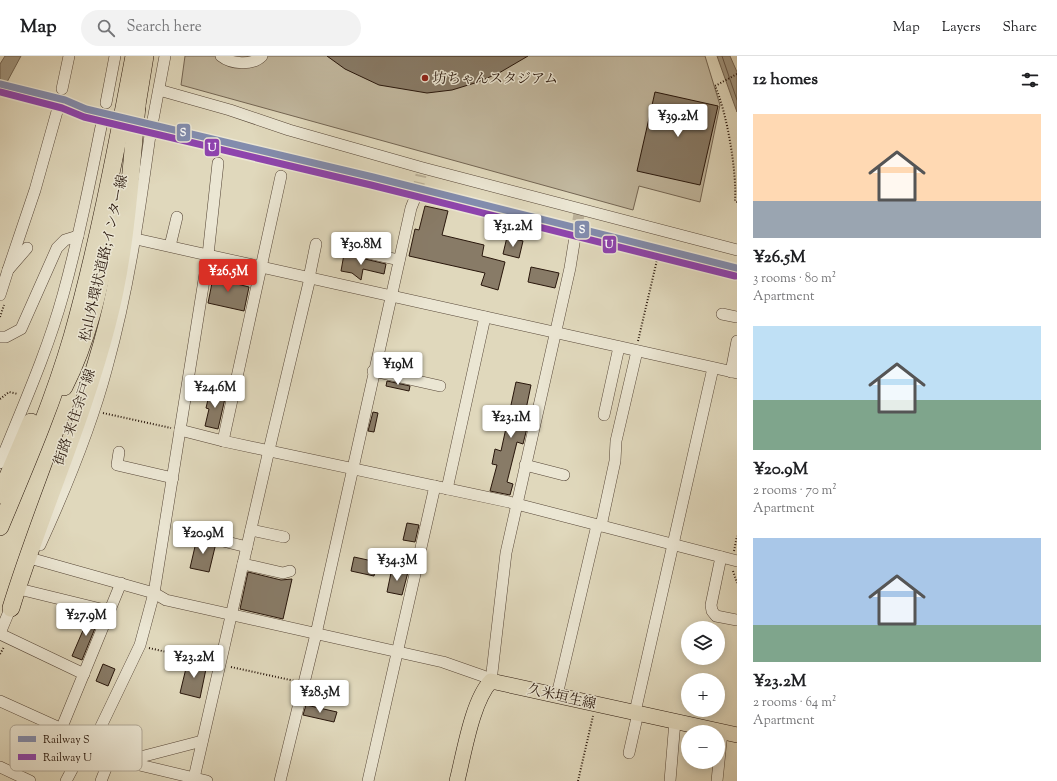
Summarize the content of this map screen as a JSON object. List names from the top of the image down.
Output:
{
  "streets": {
    "highway": ["松山外環状道路;インター線"],
    "main road": ["久米垣生線"],
    "street": ["街路 来住余戸線"]
  },
  "places": ["坊ちゃんスタジアム"],
  "lines": ["rail line S", "rail line U"],
  "legend": ["Railway S", "Railway U"],
  "page": {
    "header": "Map",
    "search": "Search here",
    "nav": ["Map", "Layers", "Share"],
    "heading": "12 homes",
    "price": [
      "¥39.2M",
      "¥31.2M",
      "¥30.8M",
      "¥26.5M",
      "¥19M",
      "¥24.6M",
      "¥23.1M",
      "¥20.9M",
      "¥34.3M",
      "¥27.9M",
      "¥23.2M",
      "¥28.5M"
    ],
    "list": [
      {
        "name": "¥26.5M",
        "note": "3 rooms · 80 m² · Apartment"
      },
      {
        "name": "¥20.9M",
        "note": "2 rooms · 70 m² · Apartment"
      },
      {
        "name": "¥23.2M",
        "note": "2 rooms · 64 m² · Apartment"
      }
    ],
    "map_buttons": ["+", "−"]
  }
}
